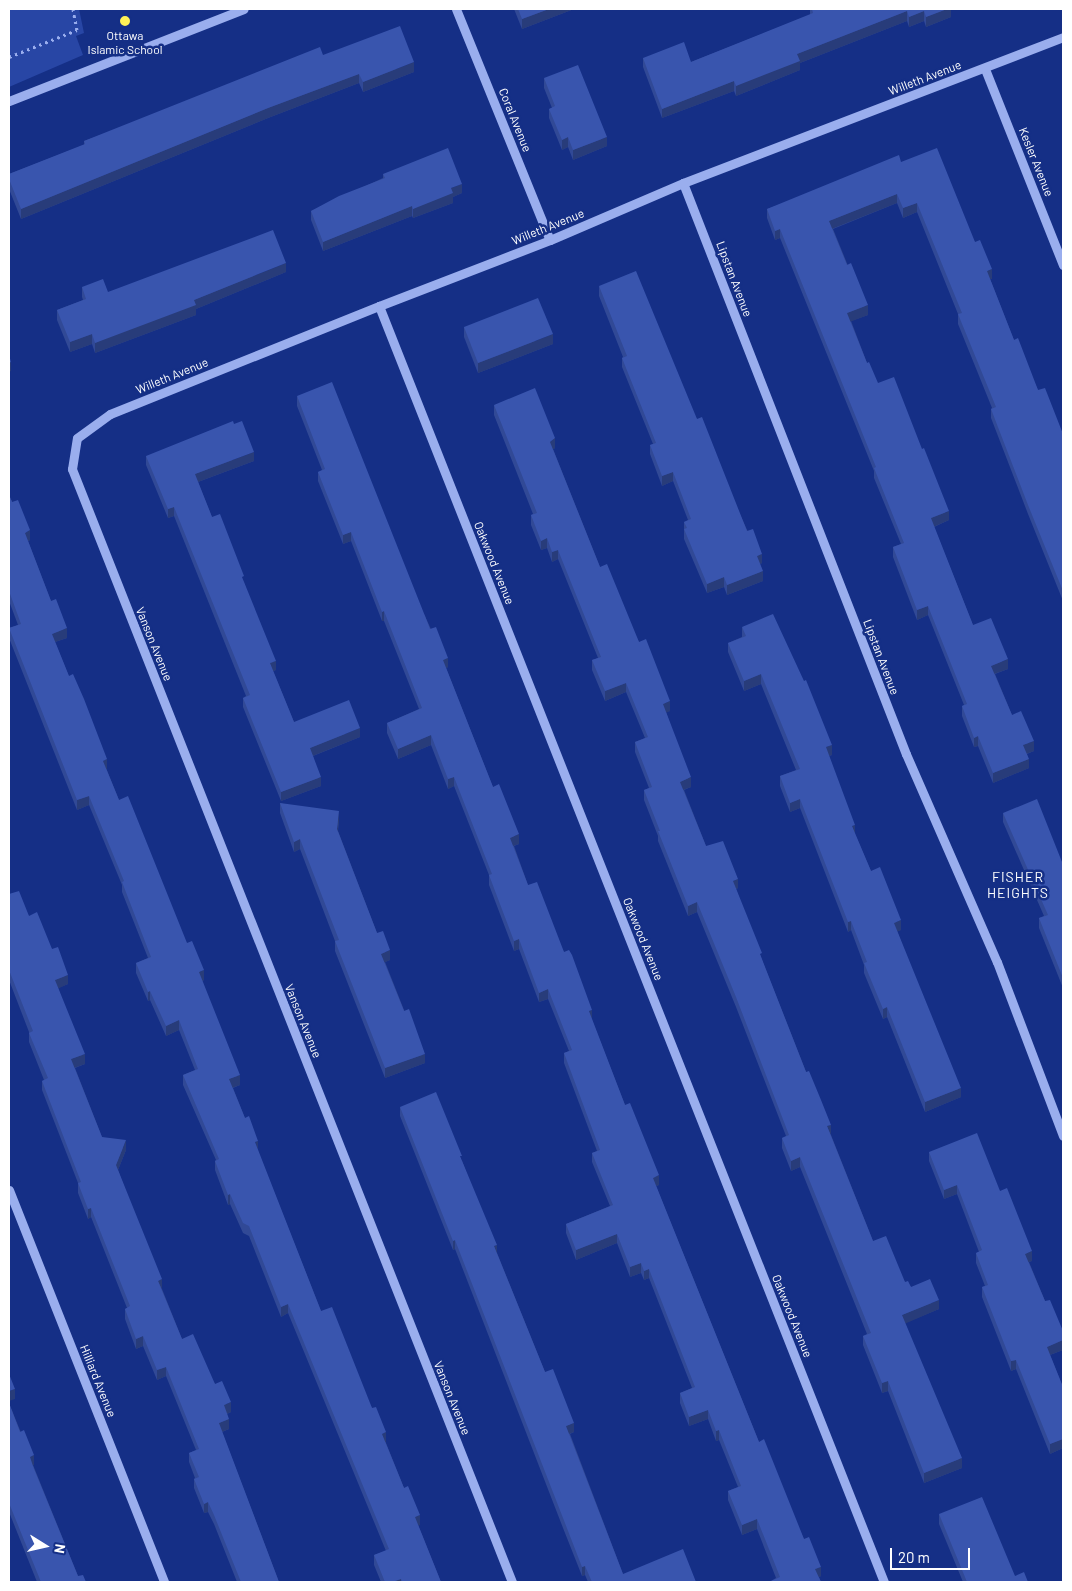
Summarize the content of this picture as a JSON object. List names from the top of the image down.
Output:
{
  "streets": {
    "street": [
      "Willeth Avenue",
      "Coral Avenue",
      "Kesler Avenue",
      "Lipstan Avenue",
      "Oakwood Avenue",
      "Vanson Avenue",
      "Hilliard Avenue"
    ]
  },
  "crossings": [
    ["Willeth Avenue", "Coral Avenue"],
    ["Willeth Avenue", "Kesler Avenue"],
    ["Willeth Avenue", "Lipstan Avenue"],
    ["Willeth Avenue", "Oakwood Avenue"],
    ["Willeth Avenue", "Vanson Avenue"]
  ],
  "districts": ["FISHER HEIGHTS"],
  "places": ["Ottawa Islamic School"],
  "scale_bar": "20 m",
  "north": "right"
}
